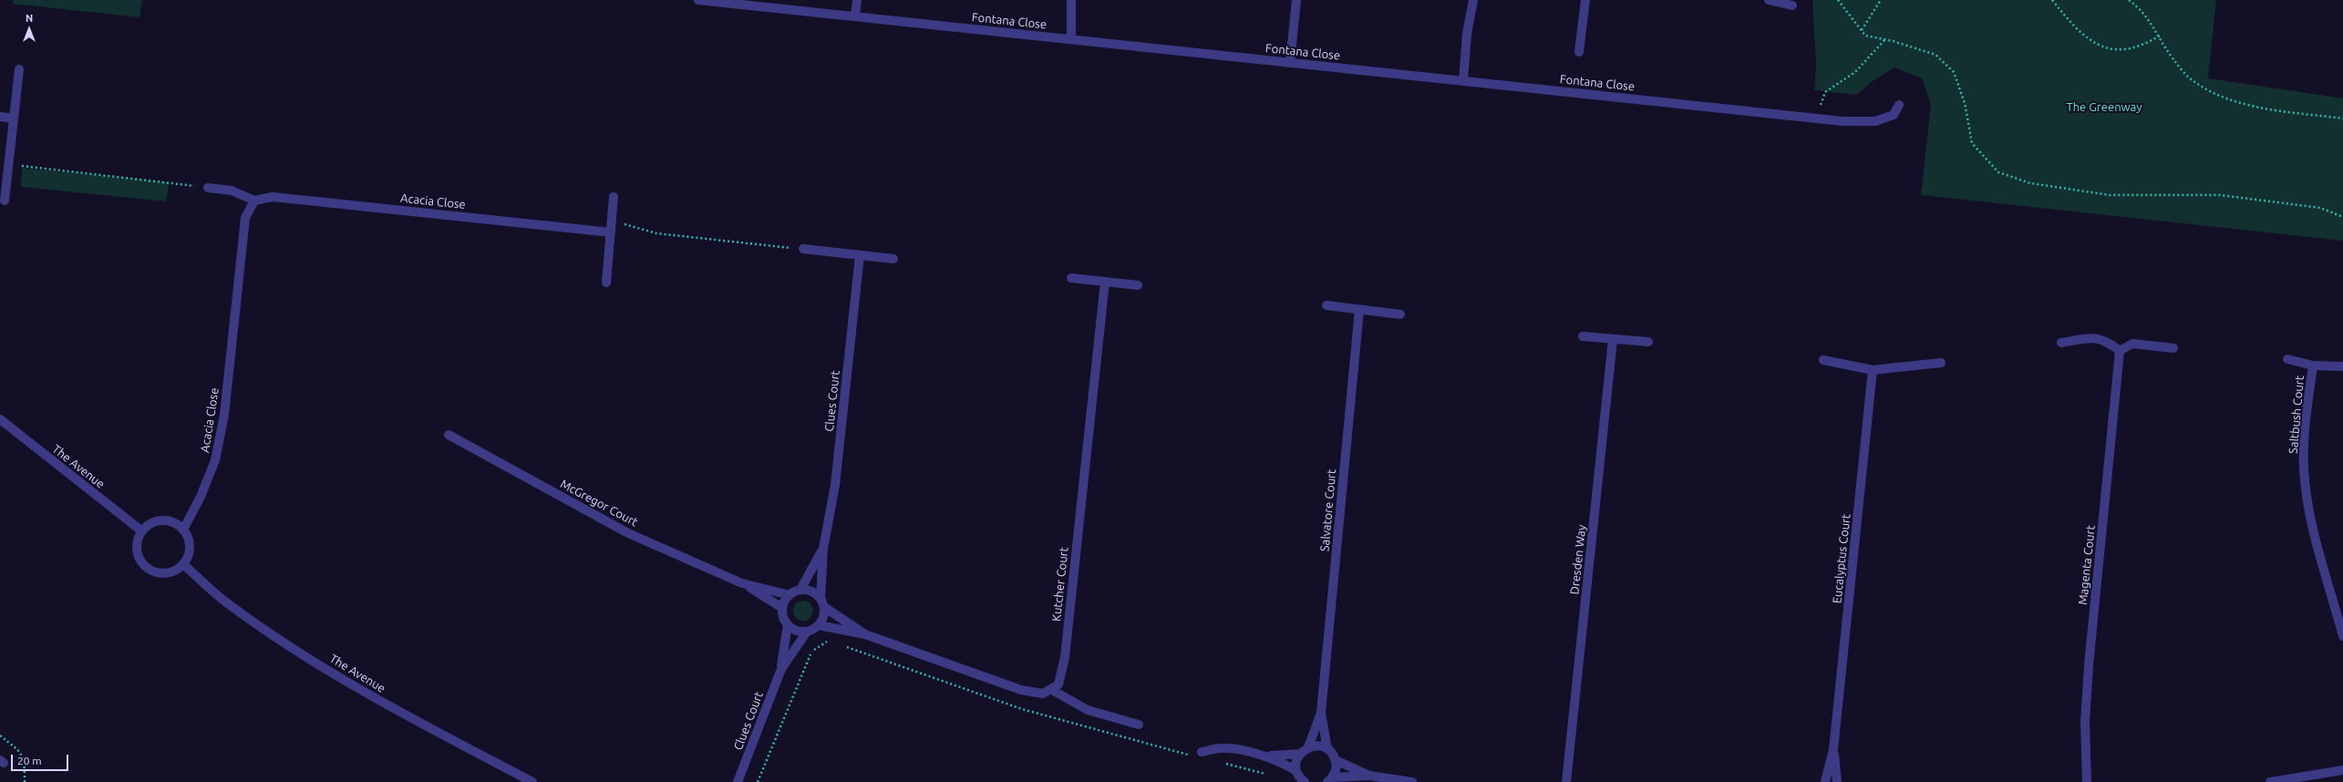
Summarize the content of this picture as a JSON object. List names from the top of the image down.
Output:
{
  "streets": {
    "street": [
      "Fontana Close",
      "Acacia Close",
      "Clues Court",
      "Saltbush Court",
      "The Avenue",
      "McGregor Court",
      "Salvatore Court",
      "Eucalyptus Court",
      "Dresden Way",
      "Magenta Court",
      "Kutcher Court"
    ]
  },
  "crossings": [
    ["Acacia Close", "The Avenue"],
    ["Clues Court", "McGregor Court"]
  ],
  "parks": ["The Greenway"],
  "scale_bar": "20 m",
  "north": "top"
}
